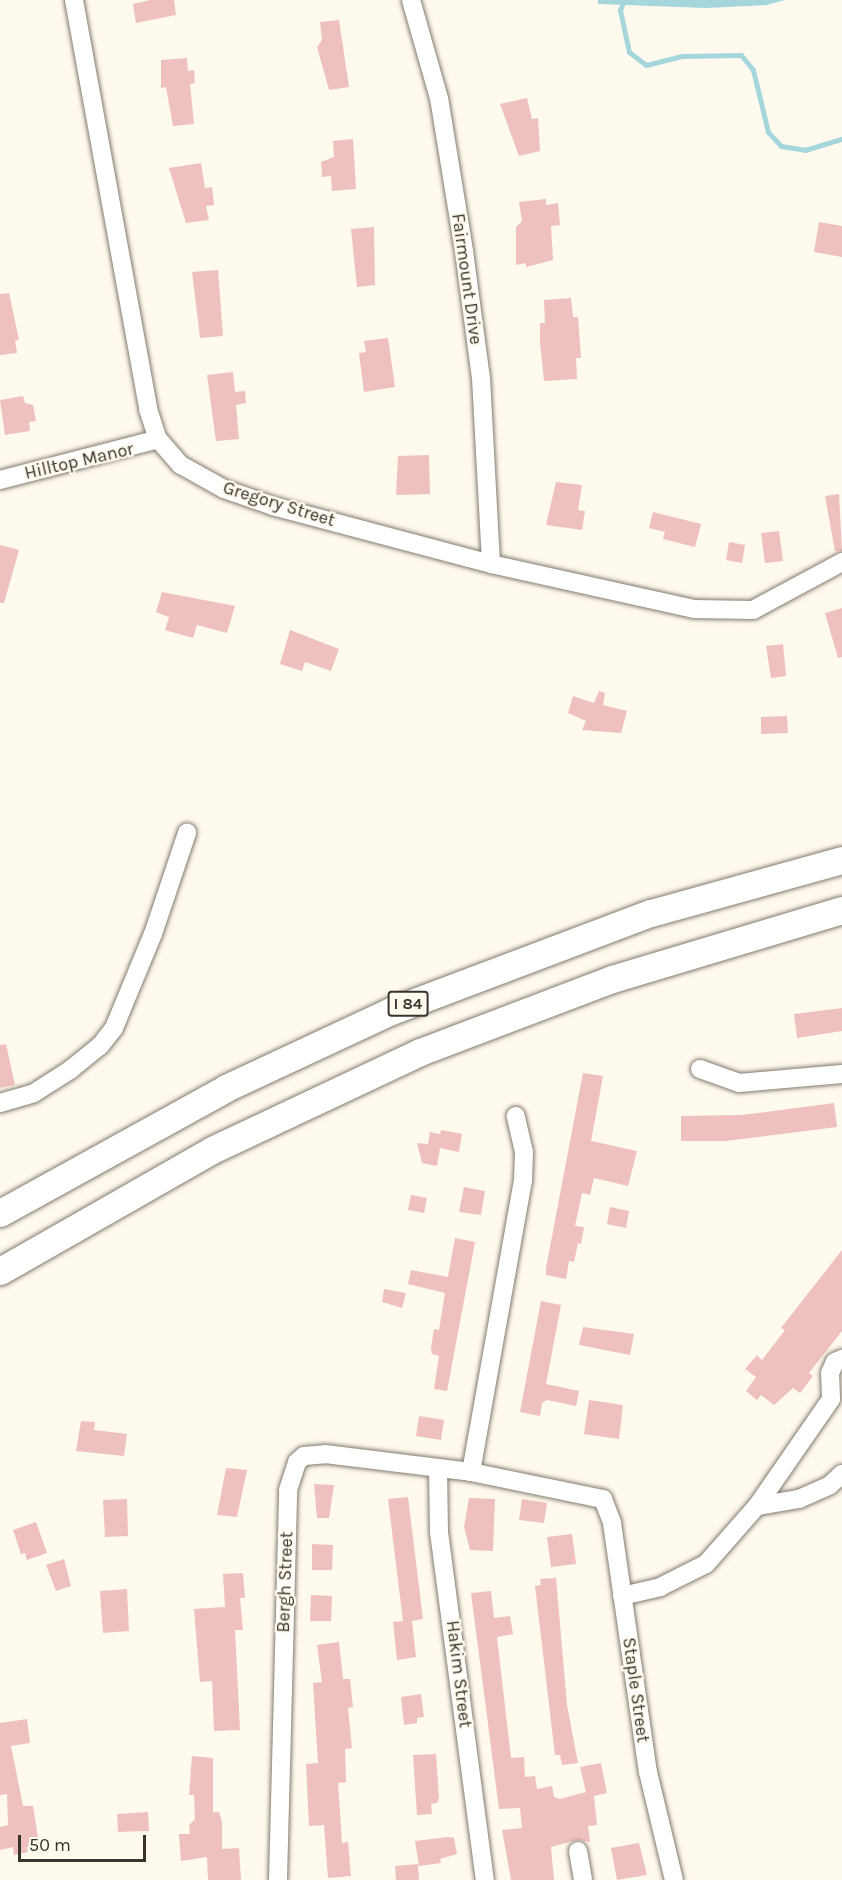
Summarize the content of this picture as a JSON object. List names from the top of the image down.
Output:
{
  "streets": {
    "highway": ["I 84"],
    "street": [
      "Fairmount Drive",
      "Hilltop Manor",
      "Gregory Street",
      "Bergh Street",
      "Hakim Street",
      "Staple Street"
    ]
  },
  "crossings": [
    ["Fairmount Drive", "Gregory Street"],
    ["Hilltop Manor", "Gregory Street"],
    ["Bergh Street", "Hakim Street"],
    ["Bergh Street", "Staple Street"]
  ],
  "scale_bar": "50 m"
}
